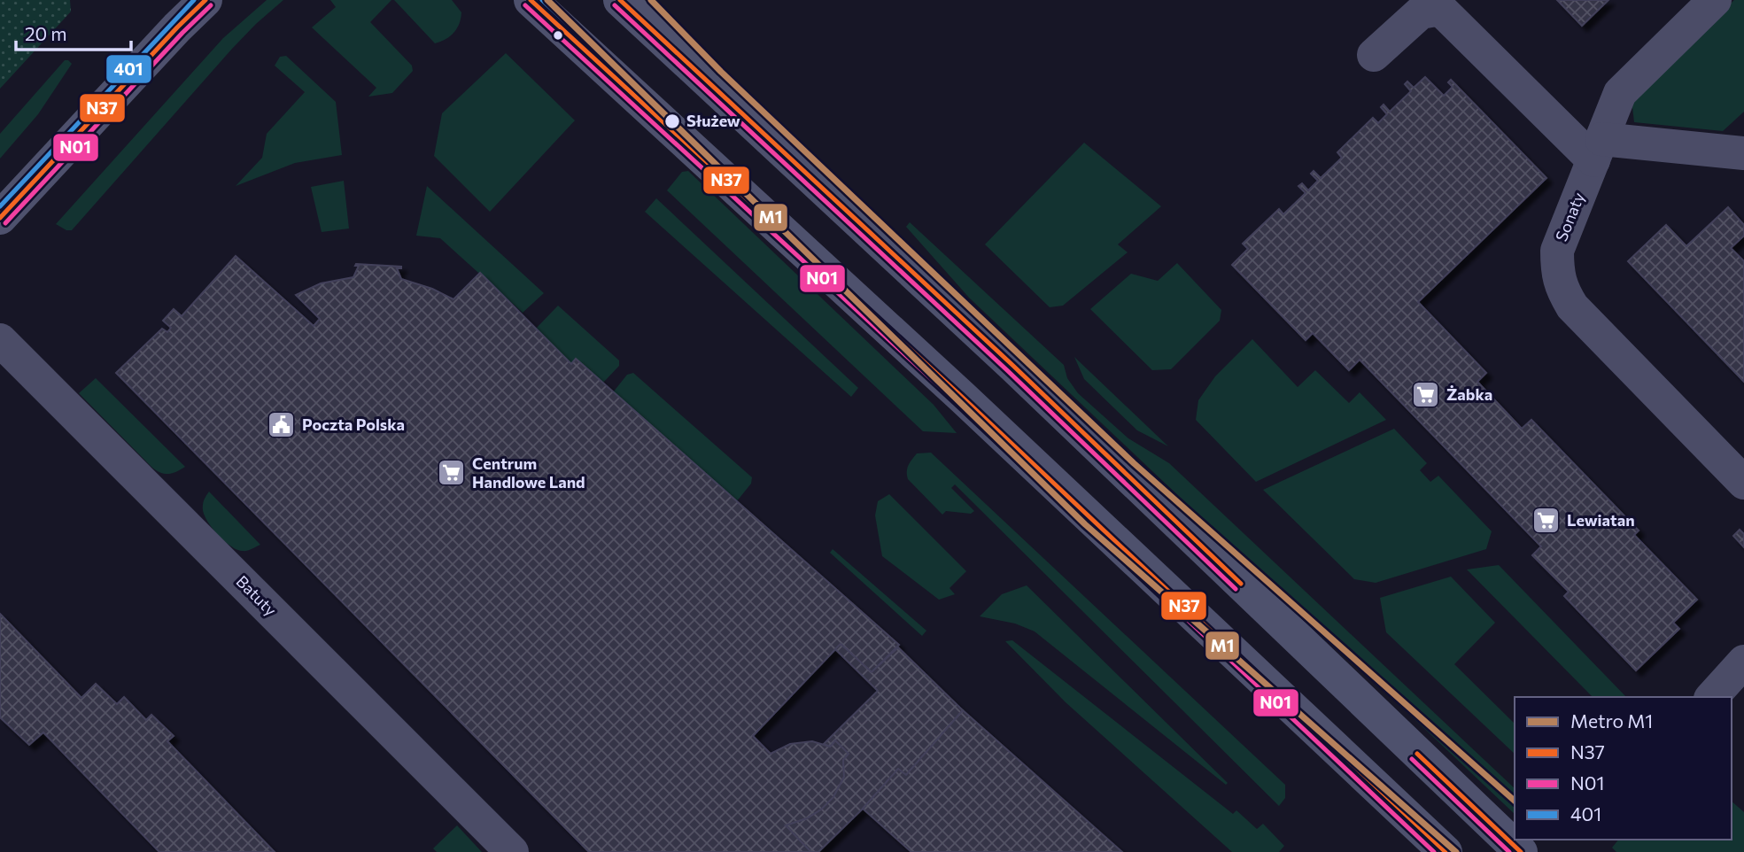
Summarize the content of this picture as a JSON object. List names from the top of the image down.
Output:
{
  "streets": {
    "street": ["Sonaty", "Batuty"]
  },
  "places": {
    "other": ["Służew"],
    "supermarket": ["Żabka", "Centrum Handlowe Land", "Lewiatan"],
    "public building": ["Poczta Polska"]
  },
  "lines": [
    "metro line M1",
    "transit line N37",
    "transit line 401",
    "transit line N01"
  ],
  "legend": [
    "Metro M1",
    "N37",
    "N01",
    "401"
  ],
  "scale_bar": "20 m"
}
